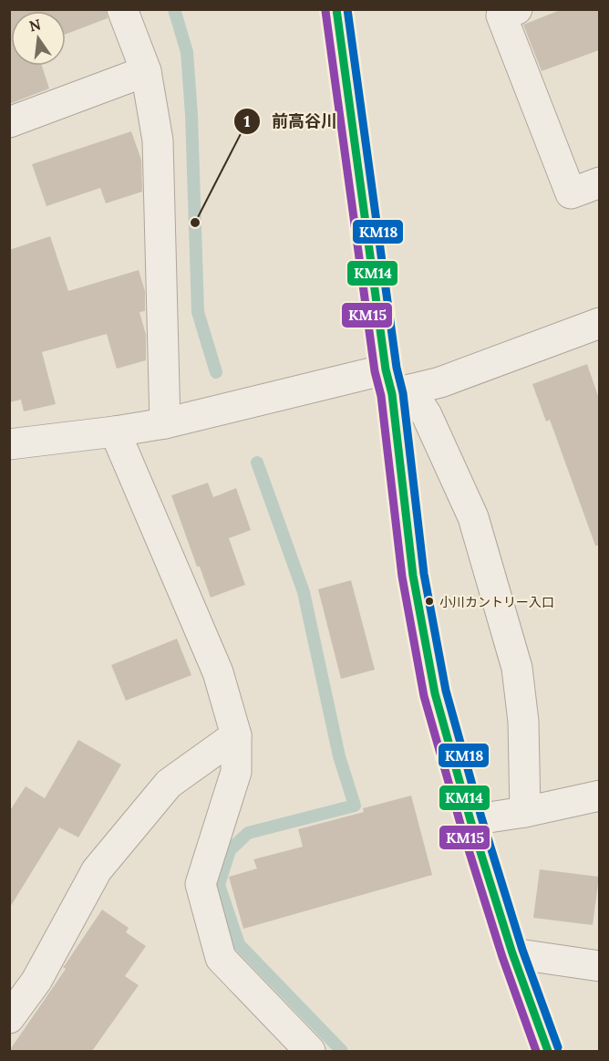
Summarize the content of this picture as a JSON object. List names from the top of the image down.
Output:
{
  "places": ["前高谷川", "小川カントリー入口"],
  "lines": ["transit line KM14", "transit line KM18", "transit line KM15"],
  "north": "top"
}
